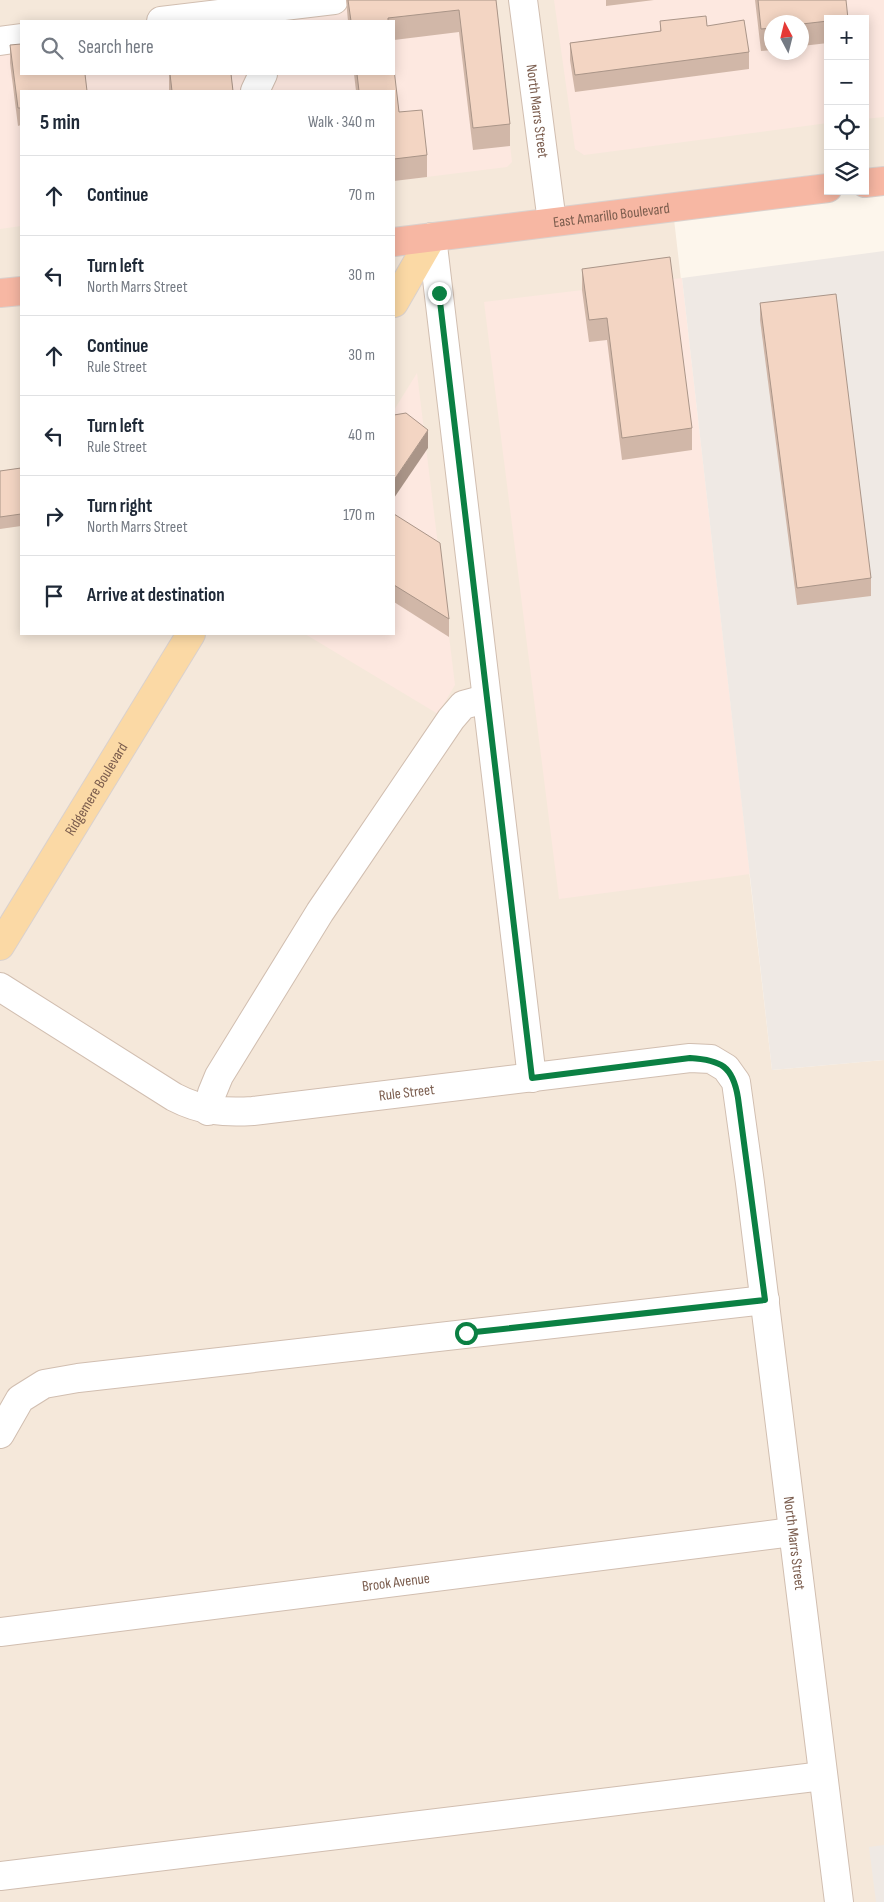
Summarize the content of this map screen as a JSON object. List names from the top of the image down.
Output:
{
  "streets": {
    "highway": ["East Amarillo Boulevard"],
    "main road": ["Ridgemere Boulevard"],
    "street": ["North Marrs Street", "Rule Street", "Brook Avenue"]
  },
  "crossings": [
    ["North Marrs Street", "East Amarillo Boulevard"],
    ["North Marrs Street", "Rule Street"],
    ["North Marrs Street", "Brook Avenue"]
  ],
  "north": "top",
  "page": {
    "map_buttons": ["+", "−"],
    "search": "Search here",
    "heading": ["5 min", "Walk · 340 m"],
    "list": [
      ["Continue", "70 m"],
      ["Turn left", "North Marrs Street", "30 m"],
      ["Continue", "Rule Street", "30 m"],
      ["Turn left", "Rule Street", "40 m"],
      ["Turn right", "North Marrs Street", "170 m"],
      "Arrive at destination"
    ]
  }
}
